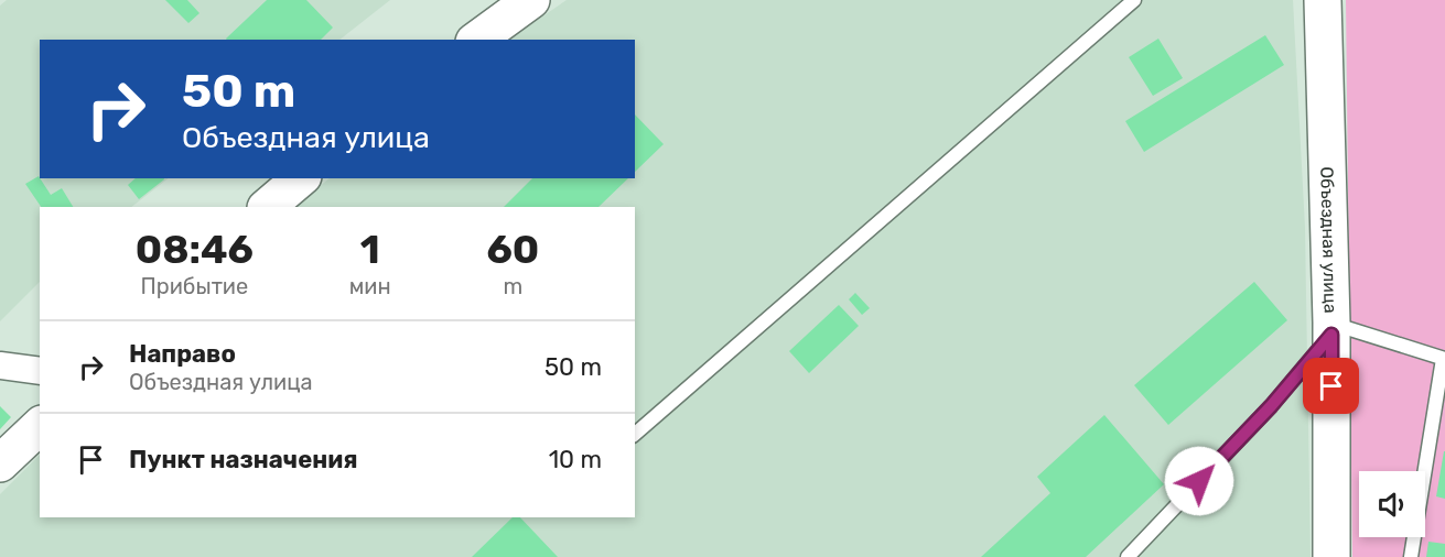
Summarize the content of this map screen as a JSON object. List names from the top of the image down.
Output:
{
  "streets": {
    "street": ["Объездная улица"]
  },
  "page": {
    "turn": ["50 m", "Объездная улица"],
    "eta": [
      "08:46",
      "Прибытие",
      "1",
      "мин",
      "60",
      "m"
    ],
    "list": [
      {
        "name": "Направо",
        "note": "Объездная улица",
        "value": "50 m"
      },
      {
        "name": "Пункт назначения",
        "value": "10 m"
      }
    ]
  }
}
